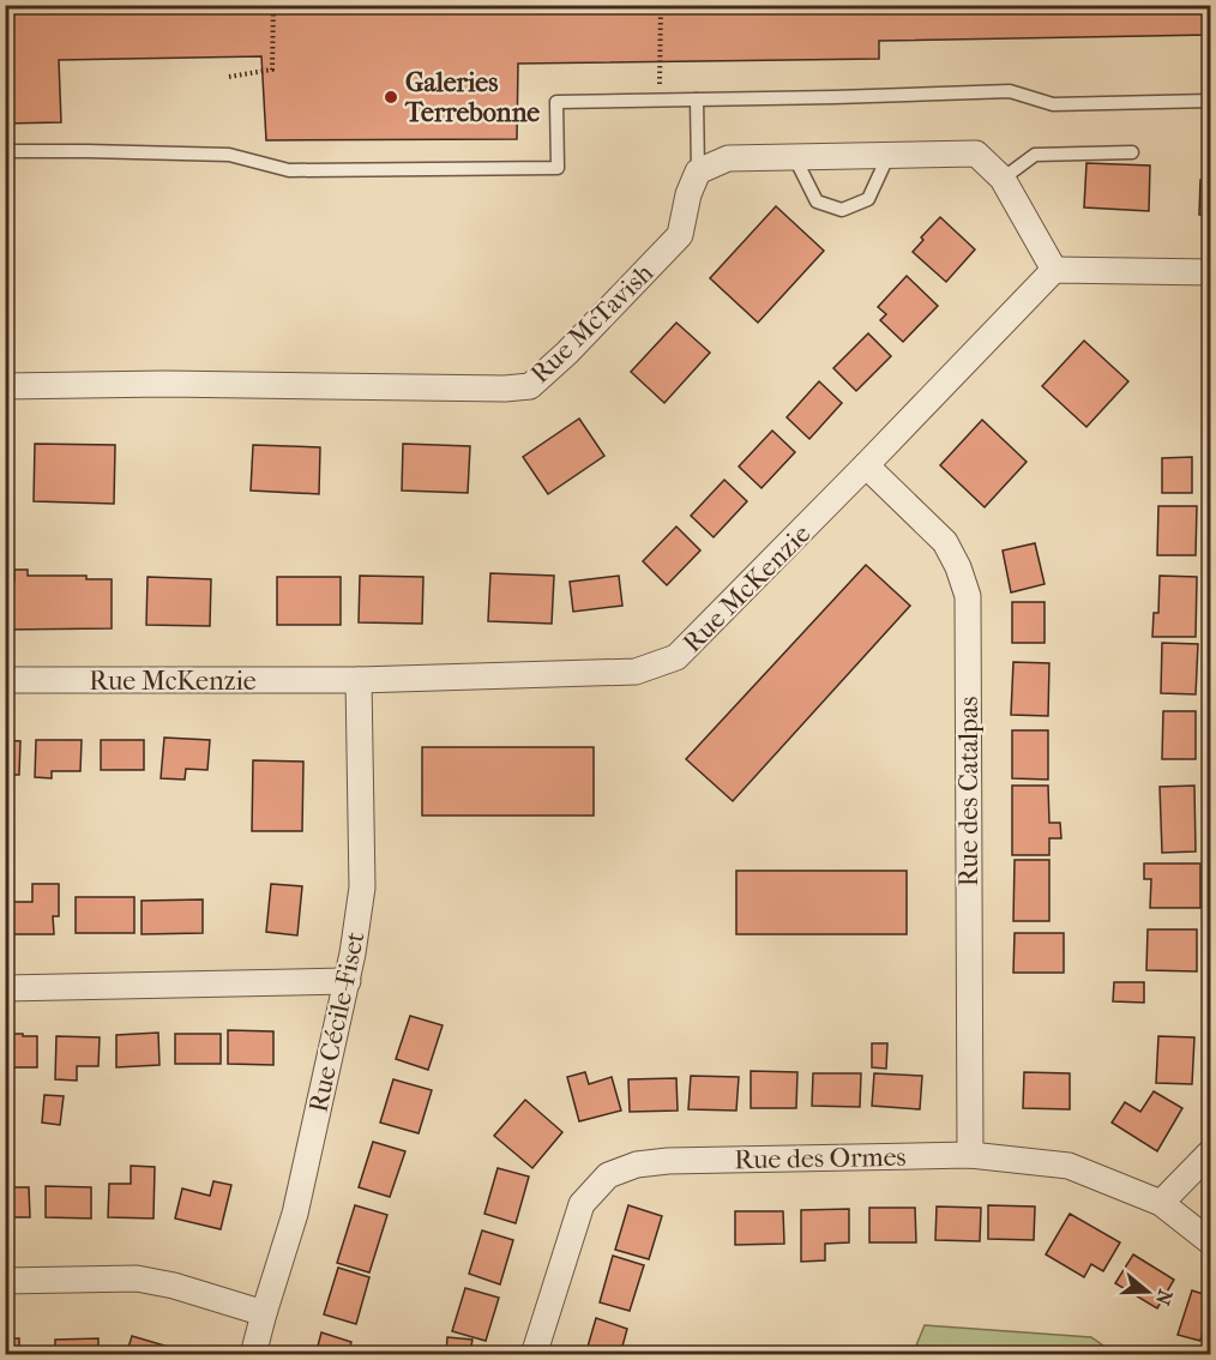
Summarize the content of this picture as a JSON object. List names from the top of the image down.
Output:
{
  "streets": {
    "street": [
      "Rue McTavish",
      "Rue McKenzie",
      "Rue des Catalpas",
      "Rue Cécile-Fiset",
      "Rue des Ormes"
    ]
  },
  "crossings": [
    ["Rue McKenzie", "Rue des Catalpas"],
    ["Rue McKenzie", "Rue Cécile-Fiset"],
    ["Rue des Catalpas", "Rue des Ormes"]
  ],
  "places": ["Galeries Terrebonne"],
  "north": "right"
}
